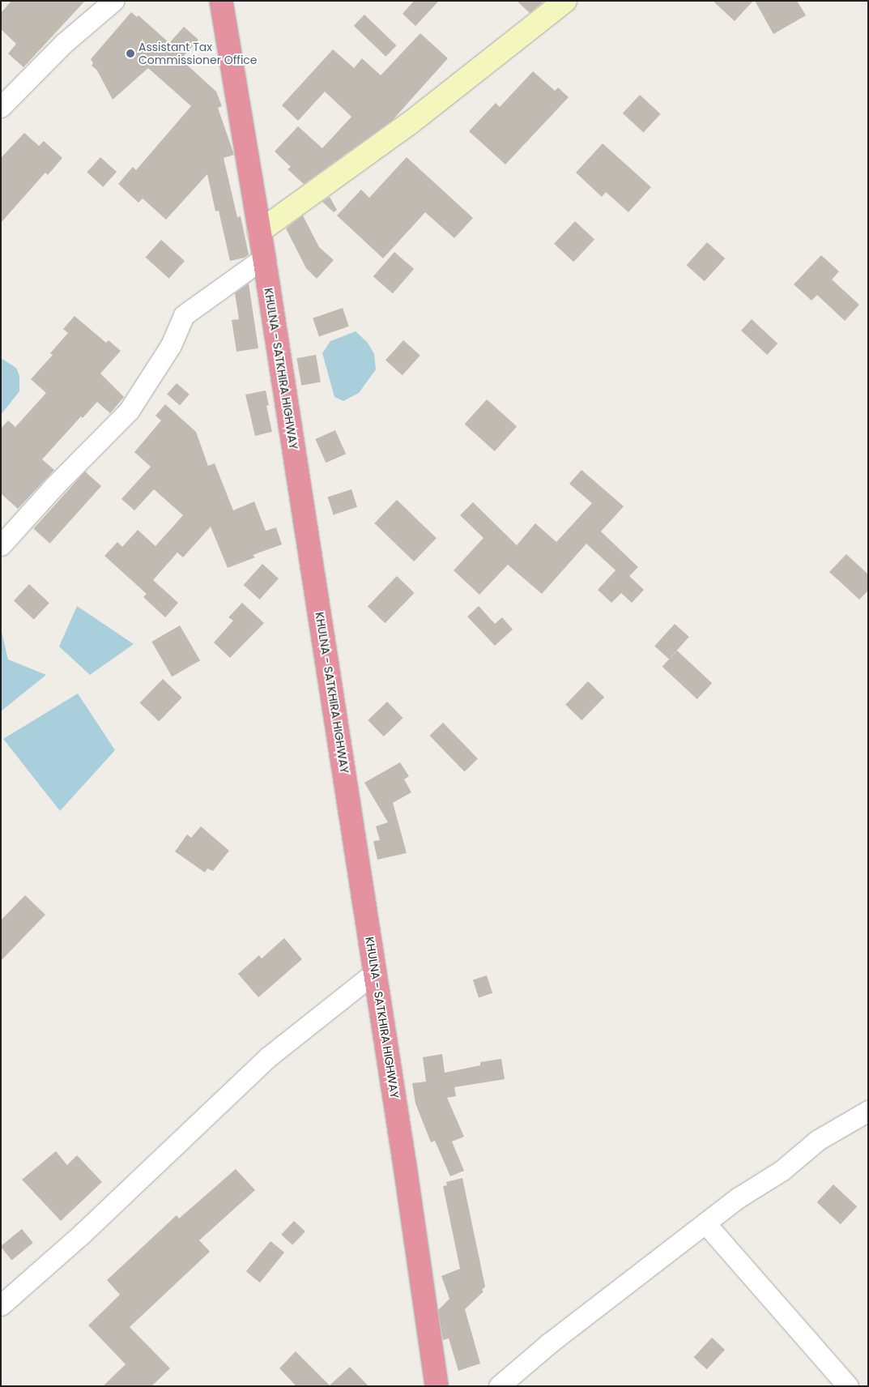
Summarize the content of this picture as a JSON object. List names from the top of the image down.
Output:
{
  "streets": {
    "highway": ["KHULNA - SATKHIRA HIGHWAY"]
  },
  "places": ["Assistant Tax Commissioner Office"]
}
